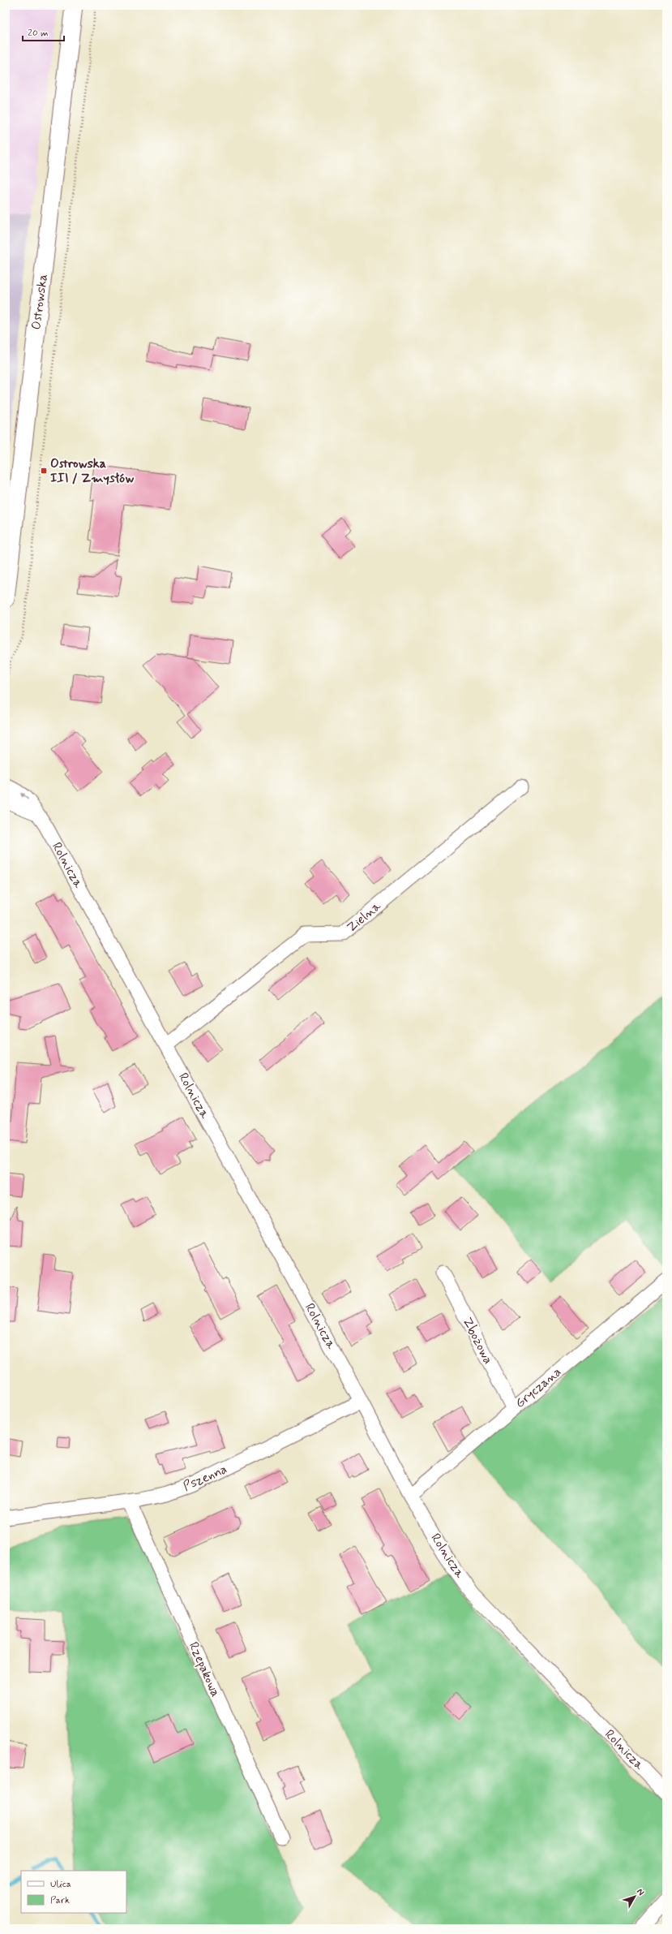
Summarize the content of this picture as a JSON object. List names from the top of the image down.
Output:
{
  "streets": {
    "main road": ["Ostrowska"],
    "street": [
      "Rolnicza",
      "Zielna",
      "Zbożowa",
      "Gryczana",
      "Pszenna",
      "Rzepakowa"
    ]
  },
  "crossings": [
    ["Rolnicza", "Zielna"],
    ["Rolnicza", "Gryczana"],
    ["Rolnicza", "Pszenna"],
    ["Zbożowa", "Gryczana"],
    ["Pszenna", "Rzepakowa"]
  ],
  "places": {
    "transit": ["Ostrowska III / Zmysłów"]
  },
  "legend": ["Ulica", "Park"],
  "scale_bar": "20 m",
  "north": "top right"
}
